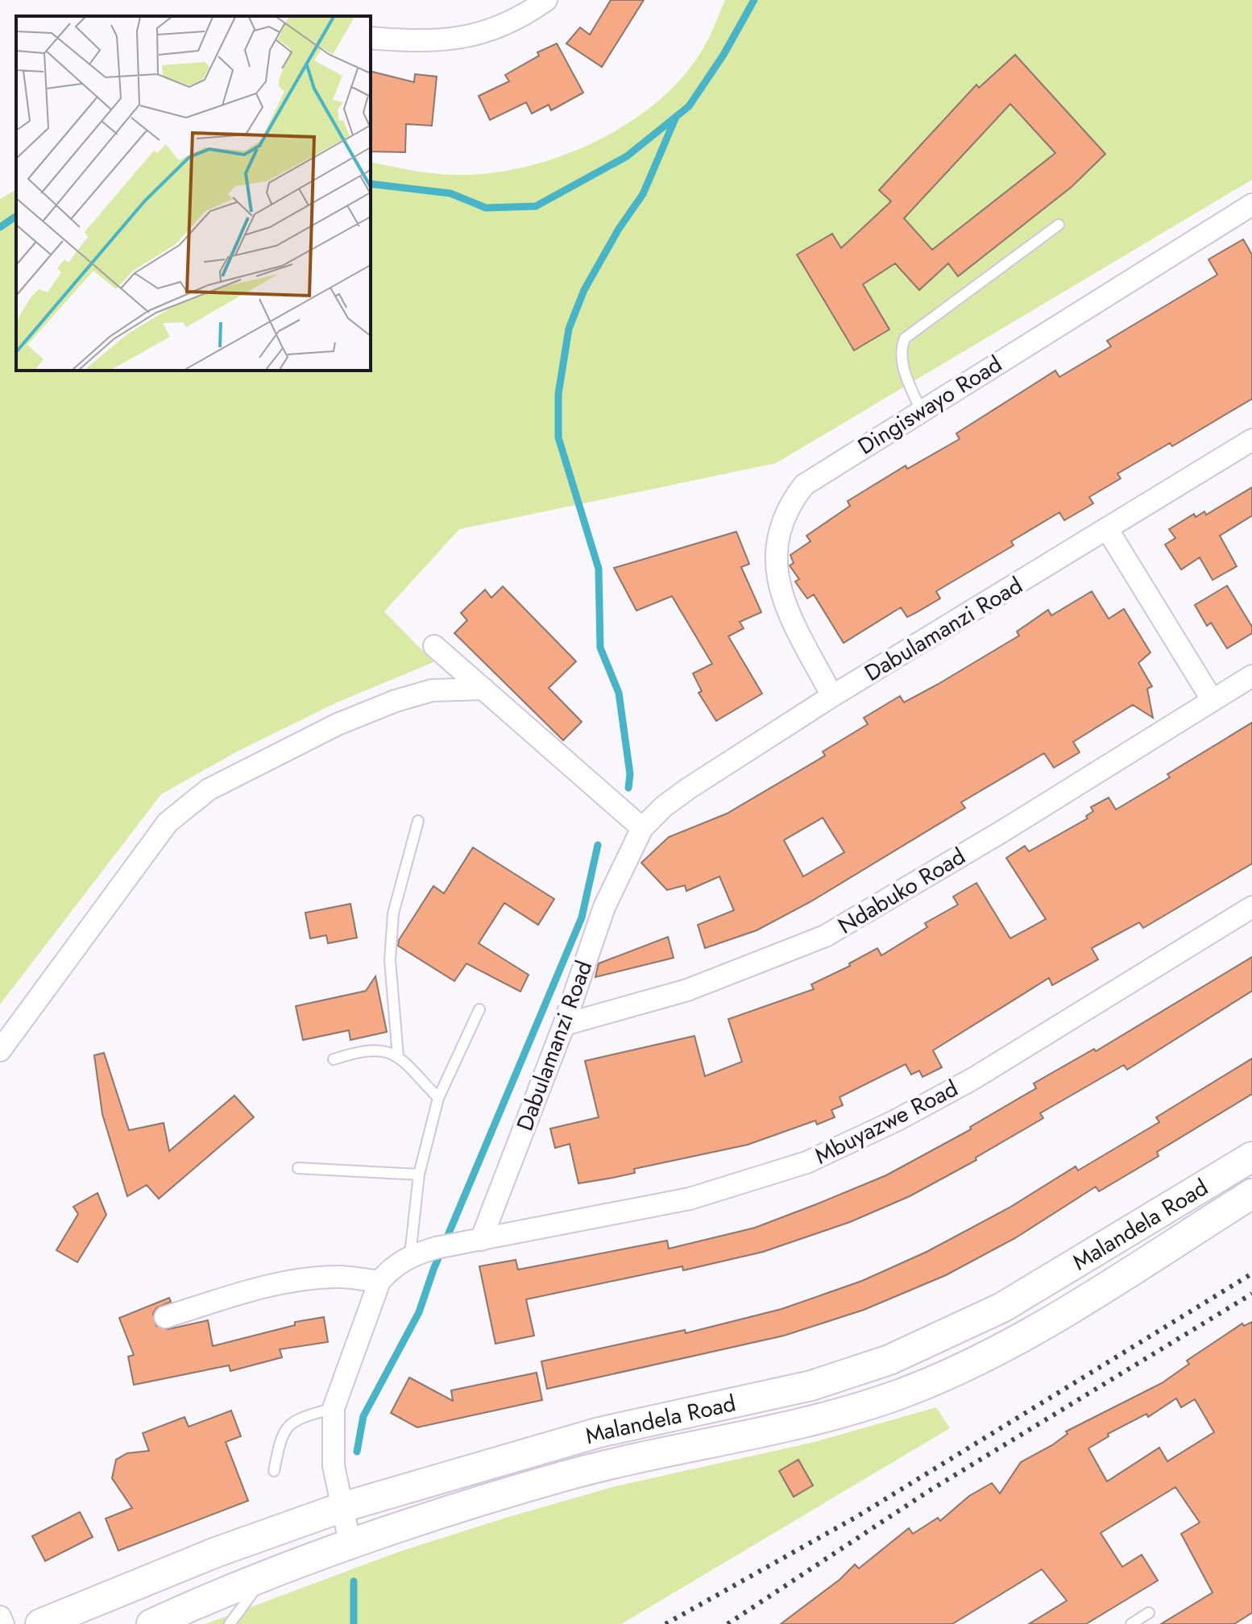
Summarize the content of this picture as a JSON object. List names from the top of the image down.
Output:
{
  "streets": {
    "main road": ["Malandela Road"],
    "street": [
      "Dingiswayo Road",
      "Dabulamanzi Road",
      "Ndabuko Road",
      "Mbuyazwe Road"
    ]
  },
  "crossings": [
    ["Dingiswayo Road", "Dabulamanzi Road"],
    ["Dabulamanzi Road", "Ndabuko Road"],
    ["Dabulamanzi Road", "Mbuyazwe Road"]
  ]
}
